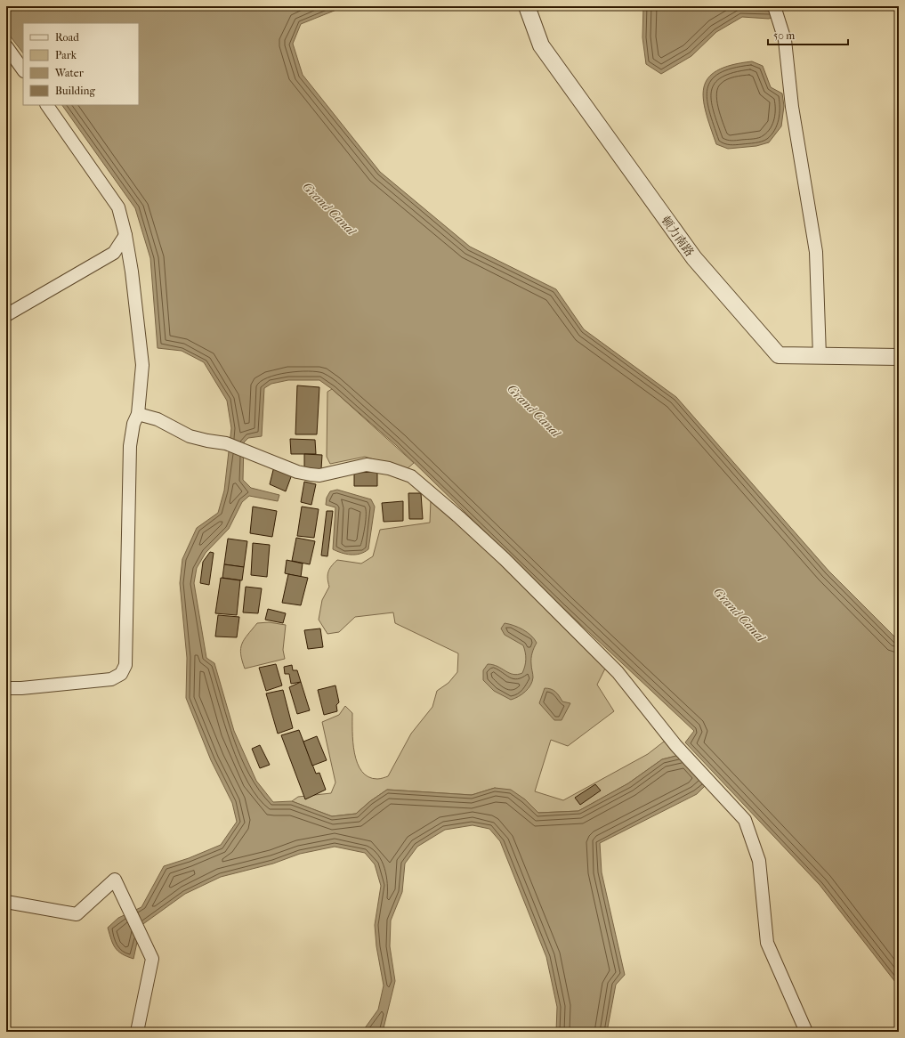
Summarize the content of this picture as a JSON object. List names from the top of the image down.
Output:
{
  "streets": {
    "street": ["顿力南路"]
  },
  "water": ["Grand Canal"],
  "legend": [
    "Road",
    "Park",
    "Water",
    "Building"
  ],
  "scale_bar": "50 m"
}
